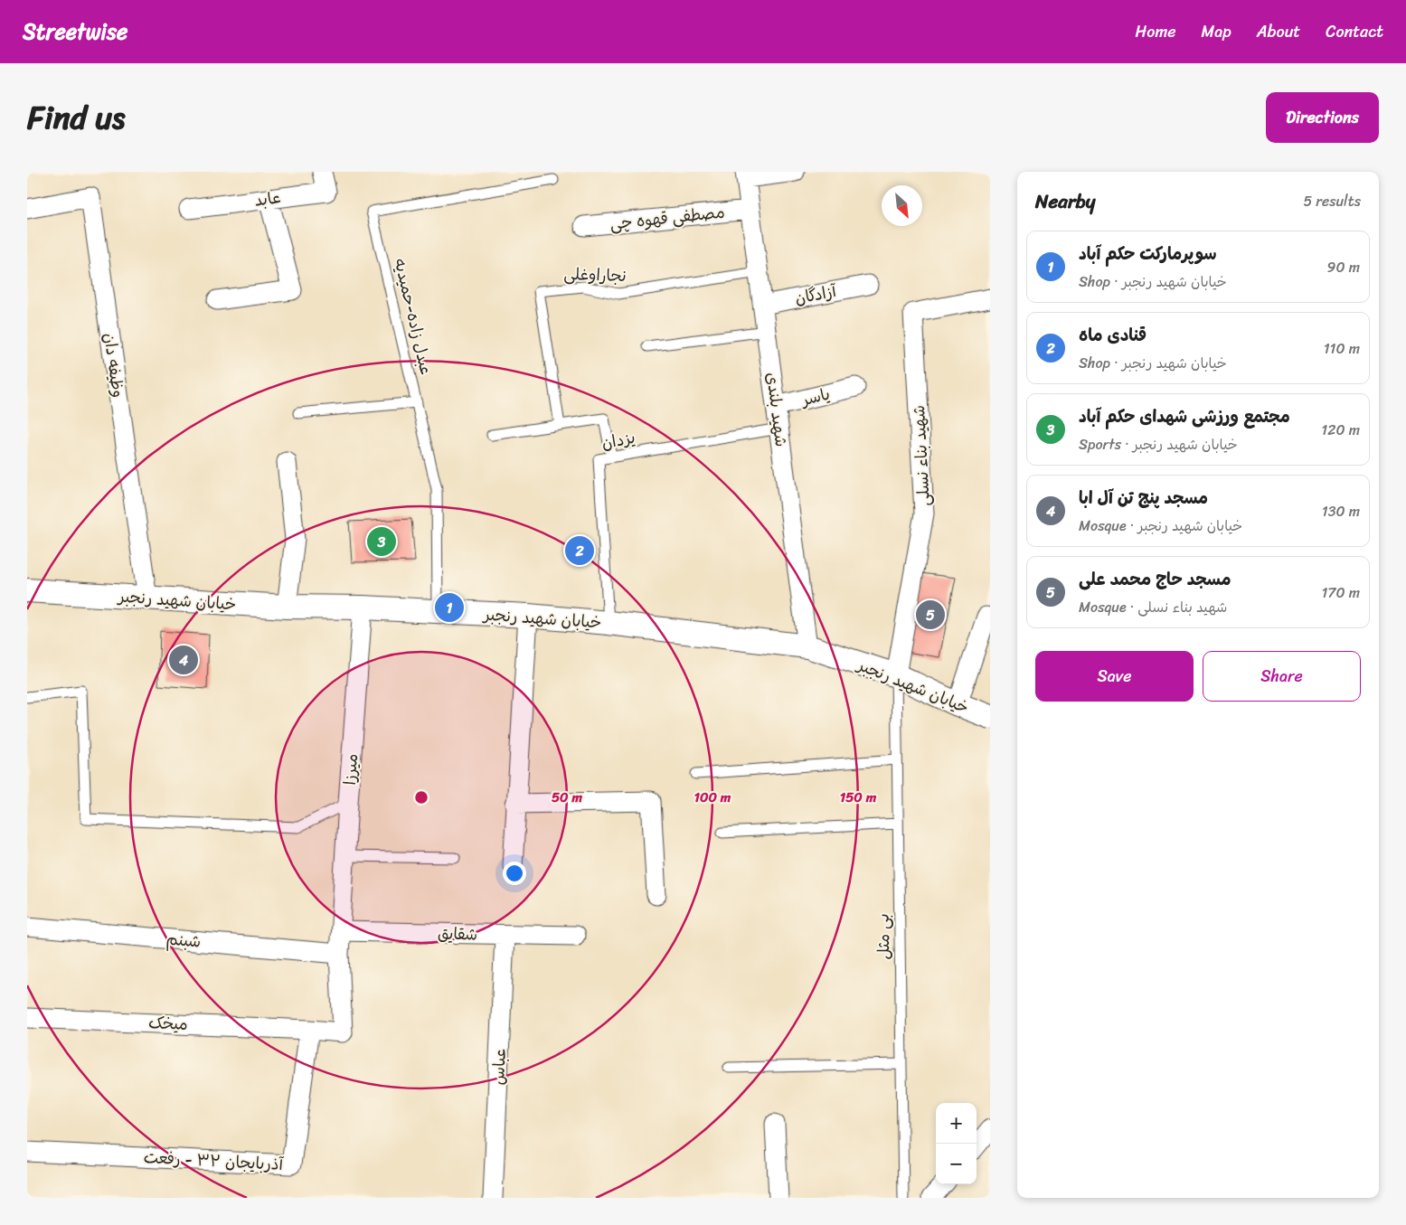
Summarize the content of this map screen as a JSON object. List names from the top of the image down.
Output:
{
  "streets": {
    "street": [
      "عابد",
      "مصطفی قهوه چی",
      "آزادگان",
      "وظیفه دان",
      "یاسر",
      "شهید بلندی",
      "شهید بناء نسلی",
      "خیابان شهید رنجبر",
      "میرزا",
      "شقایق",
      "شبنم",
      "میخک",
      "عباس",
      "آذربایجان ۳۲ - رفعت"
    ],
    "lane": [
      "نجاراوغلی",
      "عبدل زاده-حمیدیه",
      "یزدان",
      "بی مثل"
    ]
  },
  "crossings": [
    ["مصطفی قهوه چی", "شهید بلندی"],
    ["نجاراوغلی", "شهید بلندی"],
    ["آزادگان", "شهید بلندی"],
    ["عبدل زاده-حمیدیه", "خیابان شهید رنجبر"],
    ["وظیفه دان", "خیابان شهید رنجبر"],
    ["یاسر", "شهید بلندی"],
    ["شهید بلندی", "یزدان"],
    ["شهید بلندی", "خیابان شهید رنجبر"],
    ["یزدان", "خیابان شهید رنجبر"],
    ["شهید بناء نسلی", "خیابان شهید رنجبر"],
    ["شهید بناء نسلی", "بی مثل"],
    ["خیابان شهید رنجبر", "میرزا"],
    ["خیابان شهید رنجبر", "بی مثل"],
    ["میرزا", "شقایق"],
    ["شقایق", "عباس"],
    ["میخک", "آذربایجان ۳۲ - رفعت"]
  ],
  "north": "bottom right",
  "page": {
    "header": "Streetwise",
    "nav": [
      "Home",
      "Map",
      "About",
      "Contact"
    ],
    "title": "Find us",
    "buttons": [
      "Directions",
      ["Save", "Share"]
    ],
    "heading": ["Nearby", "5 results"],
    "list": [
      {
        "mark": "1",
        "name": "سوپرمارکت حکم آباد",
        "note": "Shop · خیابان شهید رنجبر",
        "value": "90 m"
      },
      {
        "mark": "2",
        "name": "قنادی ماه",
        "note": "Shop · خیابان شهید رنجبر",
        "value": "110 m"
      },
      {
        "mark": "3",
        "name": "مجتمع ورزشی شهدای حکم آباد",
        "note": "Sports · خیابان شهید رنجبر",
        "value": "120 m"
      },
      {
        "mark": "4",
        "name": "مسجد پنج تن آل ابا",
        "note": "Mosque · خیابان شهید رنجبر",
        "value": "130 m"
      },
      {
        "mark": "5",
        "name": "مسجد حاج محمد علی",
        "note": "Mosque · شهید بناء نسلی",
        "value": "170 m"
      }
    ],
    "pins": [
      "3",
      "2",
      "1",
      "5",
      "4"
    ],
    "map_buttons": ["+", "−"]
  },
  "rings": ["50 m", "100 m", "150 m"]
}
